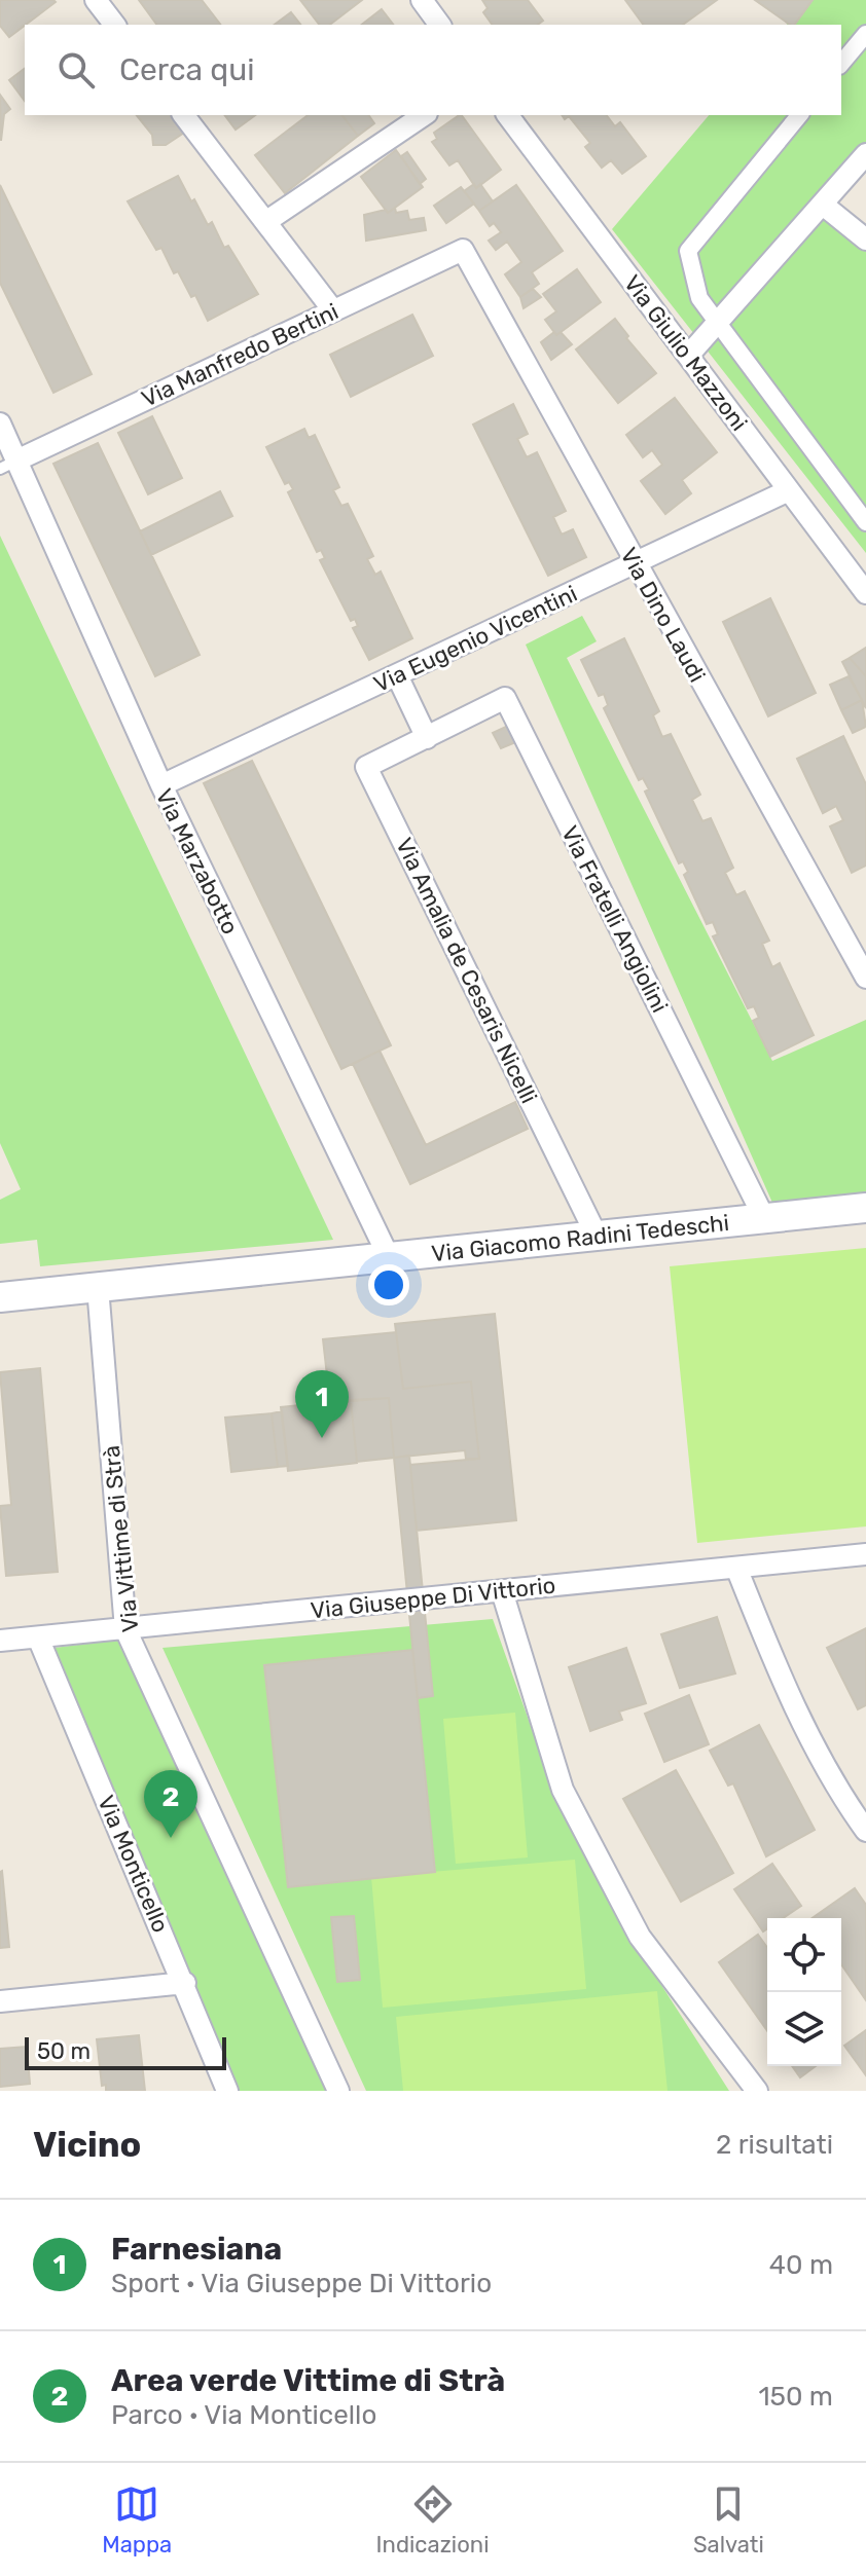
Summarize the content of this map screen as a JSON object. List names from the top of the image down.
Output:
{
  "streets": {
    "main road": ["Via Giacomo Radini Tedeschi"],
    "street": [
      "Via Giulio Mazzoni",
      "Via Manfredo Bertini",
      "Via Dino Laudi",
      "Via Eugenio Vicentini",
      "Via Marzabotto",
      "Via Fratelli Angiolini",
      "Via Amalia de Cesaris Nicelli",
      "Via Vittime di Strà",
      "Via Giuseppe Di Vittorio",
      "Via Monticello"
    ]
  },
  "crossings": [
    ["Via Giulio Mazzoni", "Via Eugenio Vicentini"],
    ["Via Manfredo Bertini", "Via Dino Laudi"],
    ["Via Manfredo Bertini", "Via Marzabotto"],
    ["Via Dino Laudi", "Via Eugenio Vicentini"],
    ["Via Eugenio Vicentini", "Via Marzabotto"],
    ["Via Marzabotto", "Via Giacomo Radini Tedeschi"],
    ["Via Fratelli Angiolini", "Via Amalia de Cesaris Nicelli"],
    ["Via Fratelli Angiolini", "Via Giacomo Radini Tedeschi"],
    ["Via Amalia de Cesaris Nicelli", "Via Giacomo Radini Tedeschi"],
    ["Via Giacomo Radini Tedeschi", "Via Vittime di Strà"],
    ["Via Vittime di Strà", "Via Giuseppe Di Vittorio"],
    ["Via Giuseppe Di Vittorio", "Via Monticello"]
  ],
  "scale_bar": "50 m",
  "page": {
    "search": "Cerca qui",
    "pins": ["1", "2"],
    "scale": "50 m",
    "heading": ["Vicino", "2 risultati"],
    "list": [
      {
        "mark": "1",
        "name": "Farnesiana",
        "note": "Sport · Via Giuseppe Di Vittorio",
        "value": "40 m"
      },
      {
        "mark": "2",
        "name": "Area verde Vittime di Strà",
        "note": "Parco · Via Monticello",
        "value": "150 m"
      }
    ],
    "nav": ["Mappa", "Indicazioni", "Salvati"]
  }
}
